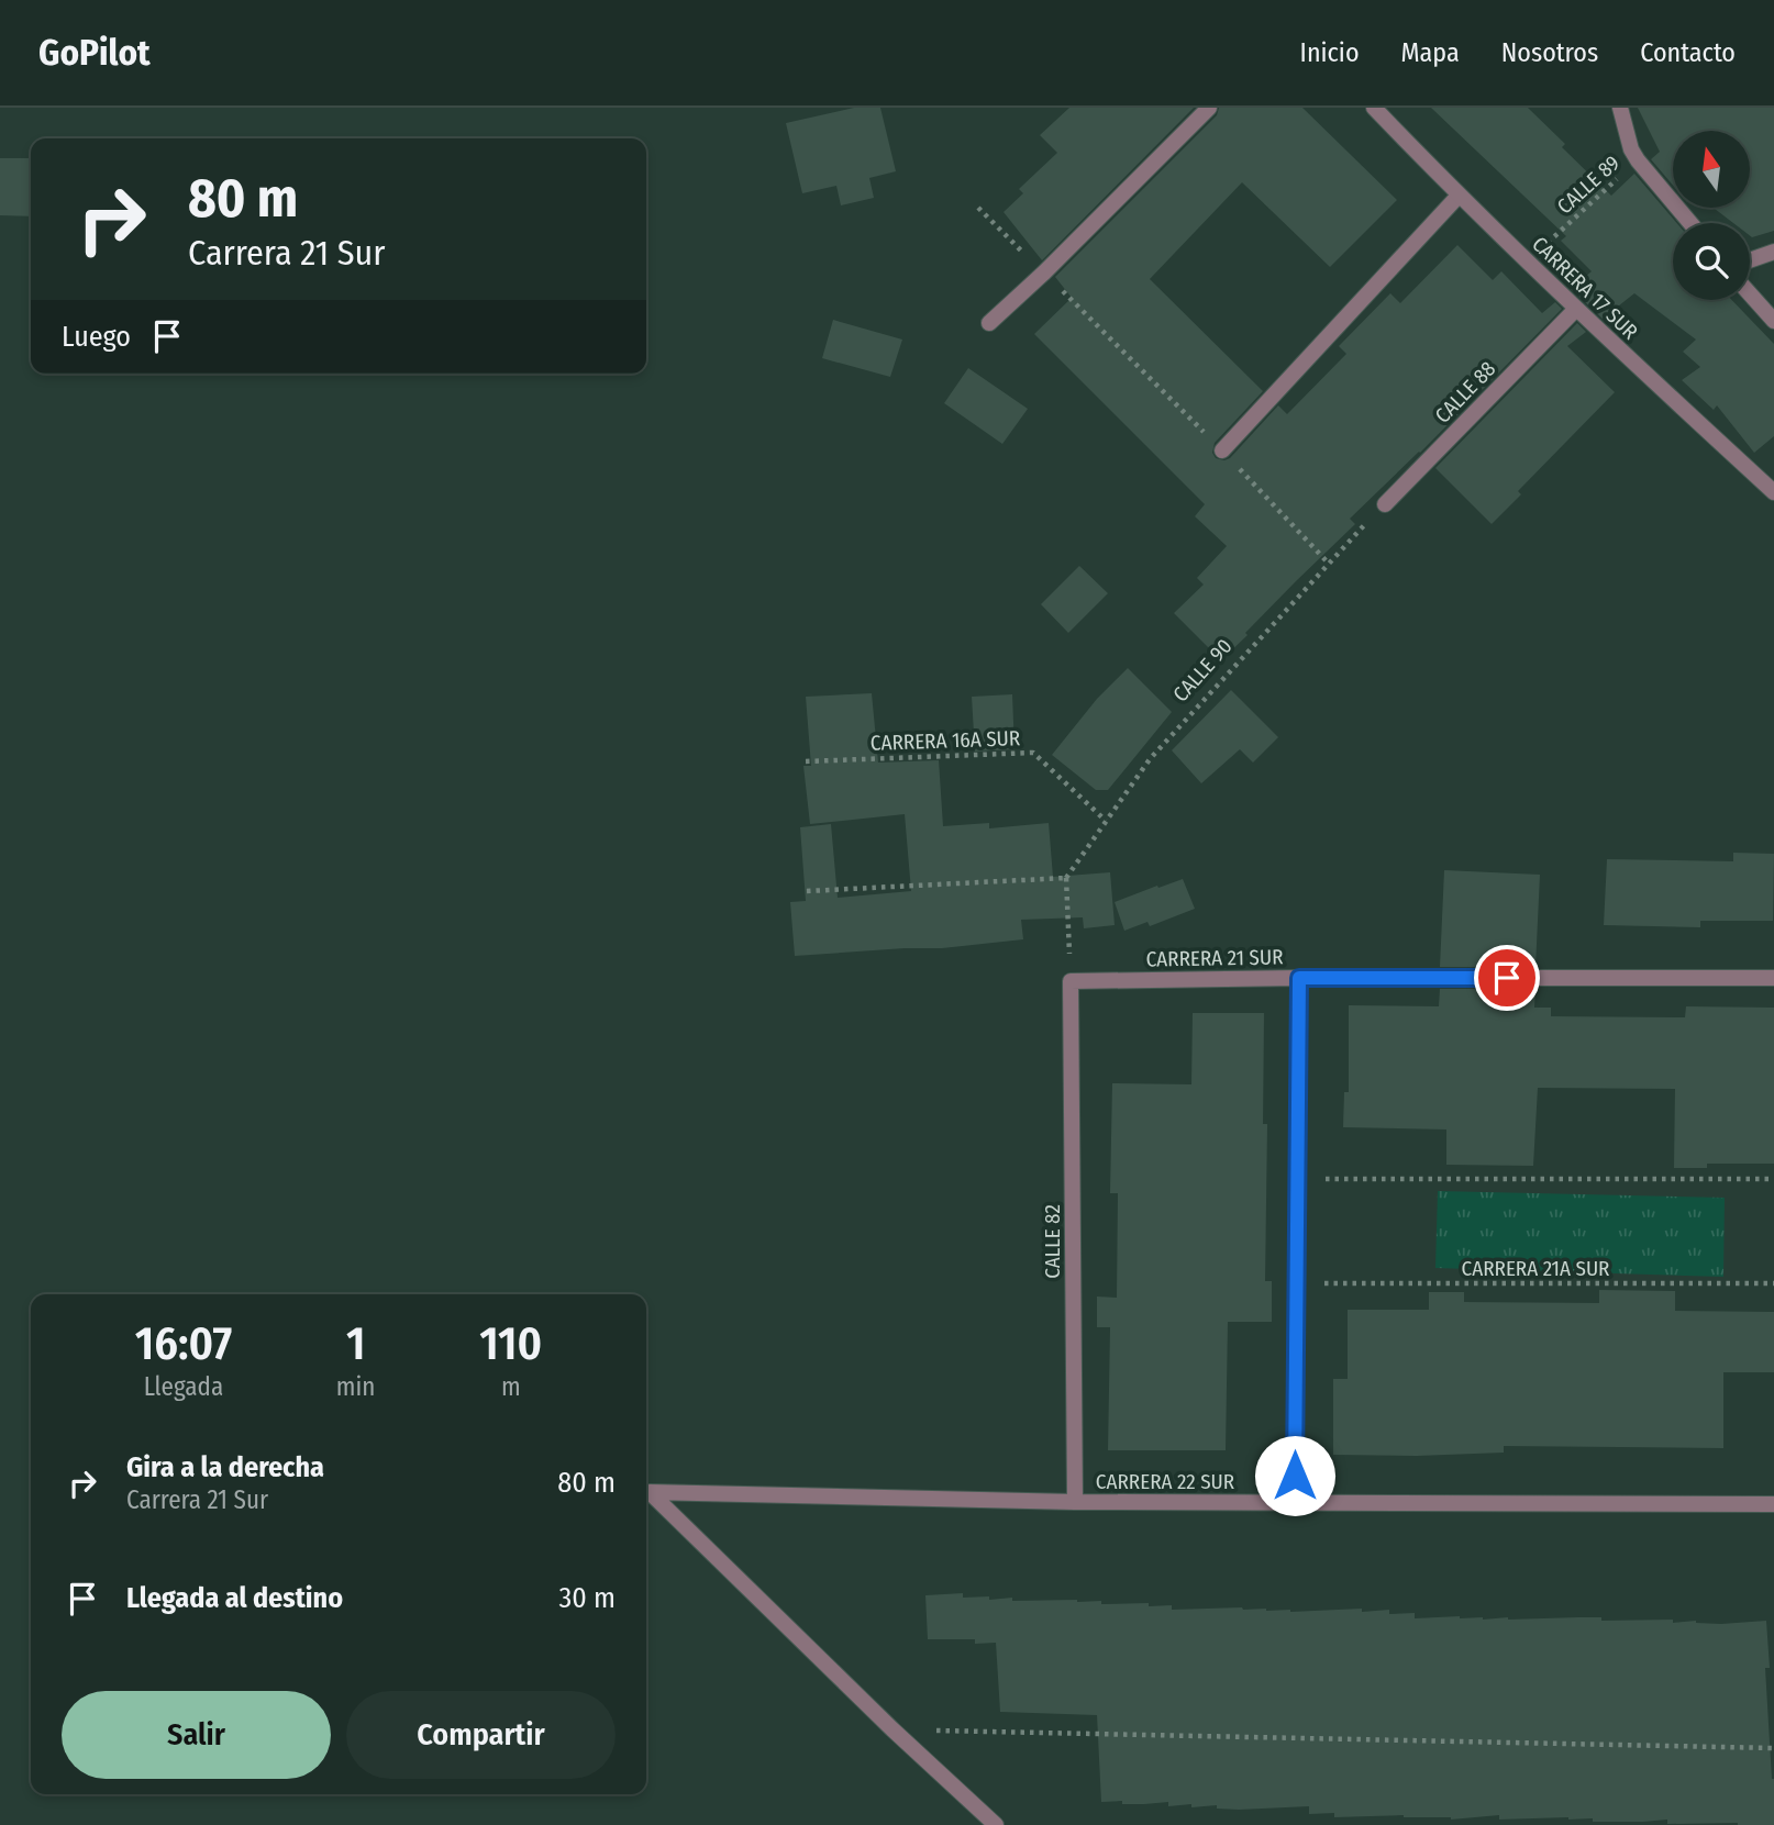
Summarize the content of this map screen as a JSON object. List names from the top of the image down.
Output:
{
  "streets": {
    "street": [
      "CARRERA 17 SUR",
      "CALLE 88",
      "CARRERA 21 SUR",
      "CALLE 82",
      "CARRERA 22 SUR"
    ],
    "path": [
      "CALLE 89",
      "CALLE 90",
      "CARRERA 16A SUR",
      "CARRERA 21A SUR"
    ]
  },
  "crossings": [
    ["CALLE 89", "CARRERA 17 SUR"],
    ["CARRERA 17 SUR", "CALLE 88"],
    ["CALLE 88", "CALLE 90"],
    ["CALLE 90", "CARRERA 16A SUR"],
    ["CARRERA 21 SUR", "CALLE 82"],
    ["CALLE 82", "CARRERA 22 SUR"]
  ],
  "north": "top",
  "page": {
    "header": "GoPilot",
    "nav": [
      "Inicio",
      "Mapa",
      "Nosotros",
      "Contacto"
    ],
    "turn": ["80 m", "Carrera 21 Sur"],
    "then": "Luego",
    "eta": [
      "16:07",
      "Llegada",
      "1",
      "min",
      "110",
      "m"
    ],
    "list": [
      {
        "name": "Gira a la derecha",
        "note": "Carrera 21 Sur",
        "value": "80 m"
      },
      {
        "name": "Llegada al destino",
        "value": "30 m"
      }
    ],
    "buttons": ["Salir", "Compartir"]
  }
}
